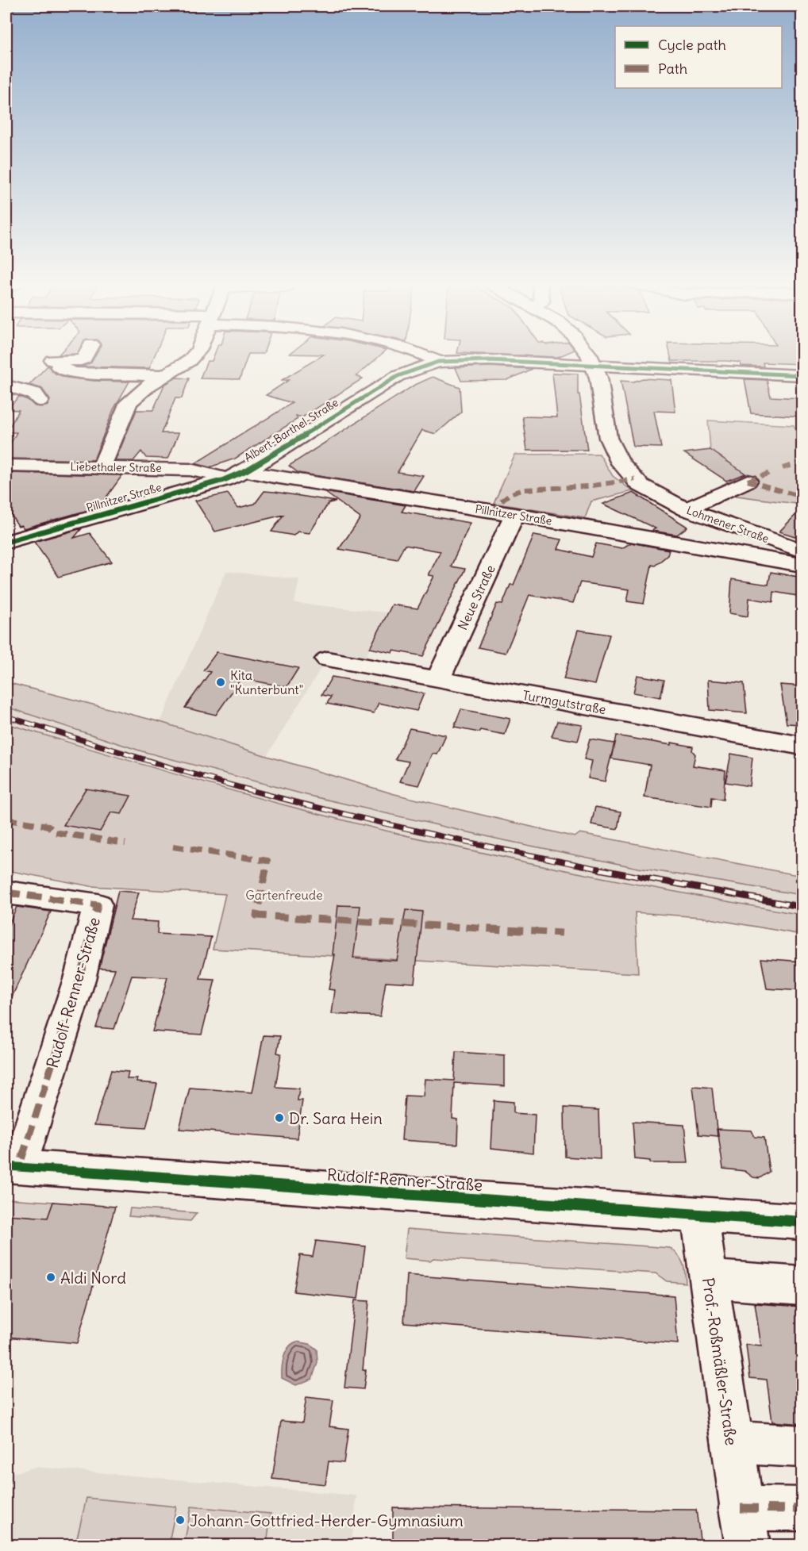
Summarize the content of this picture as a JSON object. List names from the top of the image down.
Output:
{
  "streets": {
    "street": [
      "Albert-Barthel-Straße",
      "Liebethaler Straße",
      "Pillnitzer Straße",
      "Lohmener Straße",
      "Neue Straße",
      "Turmgutstraße",
      "Rudolf-Renner-Straße",
      "Prof.-Roßmäßler-Straße"
    ]
  },
  "crossings": [
    ["Albert-Barthel-Straße", "Pillnitzer Straße"],
    ["Albert-Barthel-Straße", "Lohmener Straße"],
    ["Liebethaler Straße", "Pillnitzer Straße"],
    ["Pillnitzer Straße", "Neue Straße"],
    ["Neue Straße", "Turmgutstraße"],
    ["Rudolf-Renner-Straße", "Prof.-Roßmäßler-Straße"]
  ],
  "parks": ["Gartenfreude"],
  "places": [
    "Kita \"Kunterbunt\"",
    "Dr. Sara Hein",
    "Aldi Nord",
    "Johann-Gottfried-Herder-Gymnasium"
  ],
  "legend": ["Cycle path", "Path"]
}
